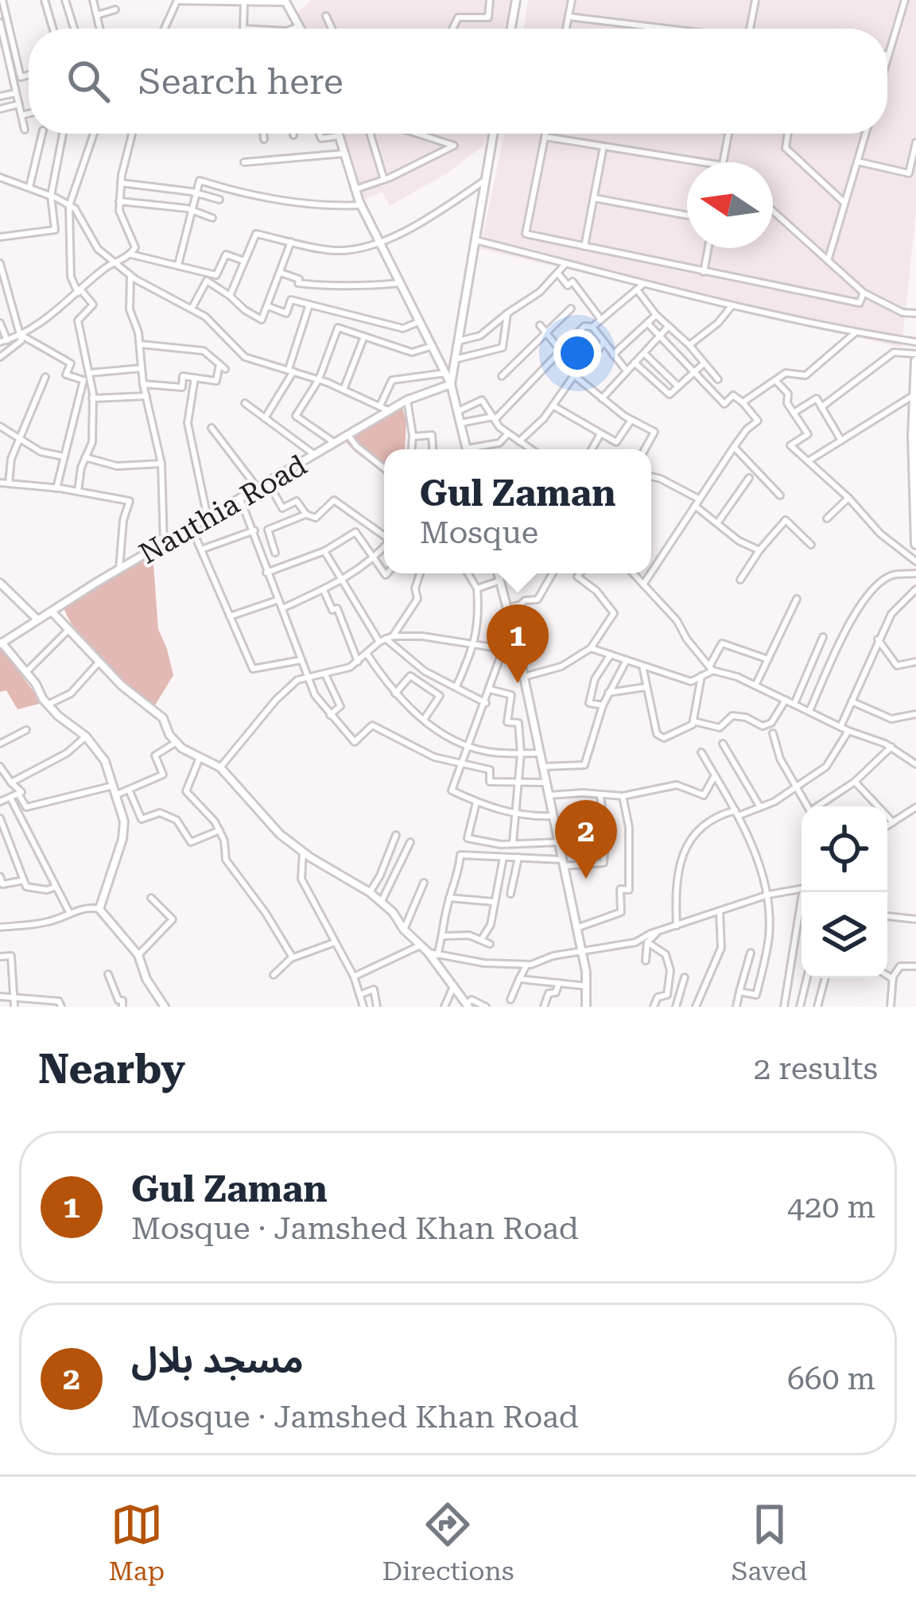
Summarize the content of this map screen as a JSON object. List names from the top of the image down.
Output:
{
  "streets": {
    "street": ["Nauthia Road"]
  },
  "north": "left",
  "page": {
    "search": "Search here",
    "popup": ["Gul Zaman", "Mosque"],
    "pins": ["1", "2"],
    "heading": ["Nearby", "2 results"],
    "list": [
      {
        "mark": "1",
        "name": "Gul Zaman",
        "note": "Mosque · Jamshed Khan Road",
        "value": "420 m"
      },
      {
        "mark": "2",
        "name": "مسجد بلال",
        "note": "Mosque · Jamshed Khan Road",
        "value": "660 m"
      }
    ],
    "nav": ["Map", "Directions", "Saved"]
  }
}
